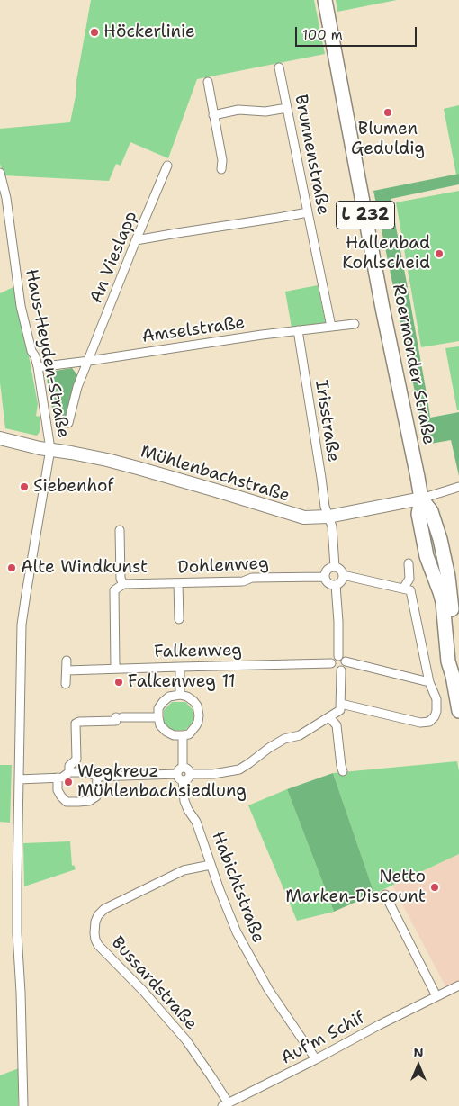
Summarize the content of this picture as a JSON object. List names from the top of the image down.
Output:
{
  "streets": {
    "main road": ["L 232", "Roermonder Straße"],
    "street": [
      "Brunnenstraße",
      "An Vieslapp",
      "Amselstraße",
      "Haus-Heyden-Straße",
      "Irisstraße",
      "Mühlenbachstraße",
      "Dohlenweg",
      "Falkenweg",
      "Habichtstraße",
      "Bussardstraße",
      "Auf'm Schif"
    ]
  },
  "crossings": [
    ["Brunnenstraße", "Amselstraße"],
    ["An Vieslapp", "Amselstraße"],
    ["Amselstraße", "Haus-Heyden-Straße"],
    ["Amselstraße", "Irisstraße"],
    ["Haus-Heyden-Straße", "Mühlenbachstraße"],
    ["Roermonder Straße", "Mühlenbachstraße"],
    ["Irisstraße", "Mühlenbachstraße"],
    ["Irisstraße", "Dohlenweg"],
    ["Habichtstraße", "Bussardstraße"],
    ["Habichtstraße", "Auf'm Schif"],
    ["Bussardstraße", "Auf'm Schif"]
  ],
  "places": [
    "Höckerlinie",
    "Blumen Geduldig",
    "Hallenbad Kohlscheid",
    "Siebenhof",
    "Alte Windkunst",
    "Falkenweg 11",
    "Wegkreuz Mühlenbachsiedlung",
    "Netto Marken-Discount"
  ],
  "scale_bar": "100 m",
  "north": "top"
}
